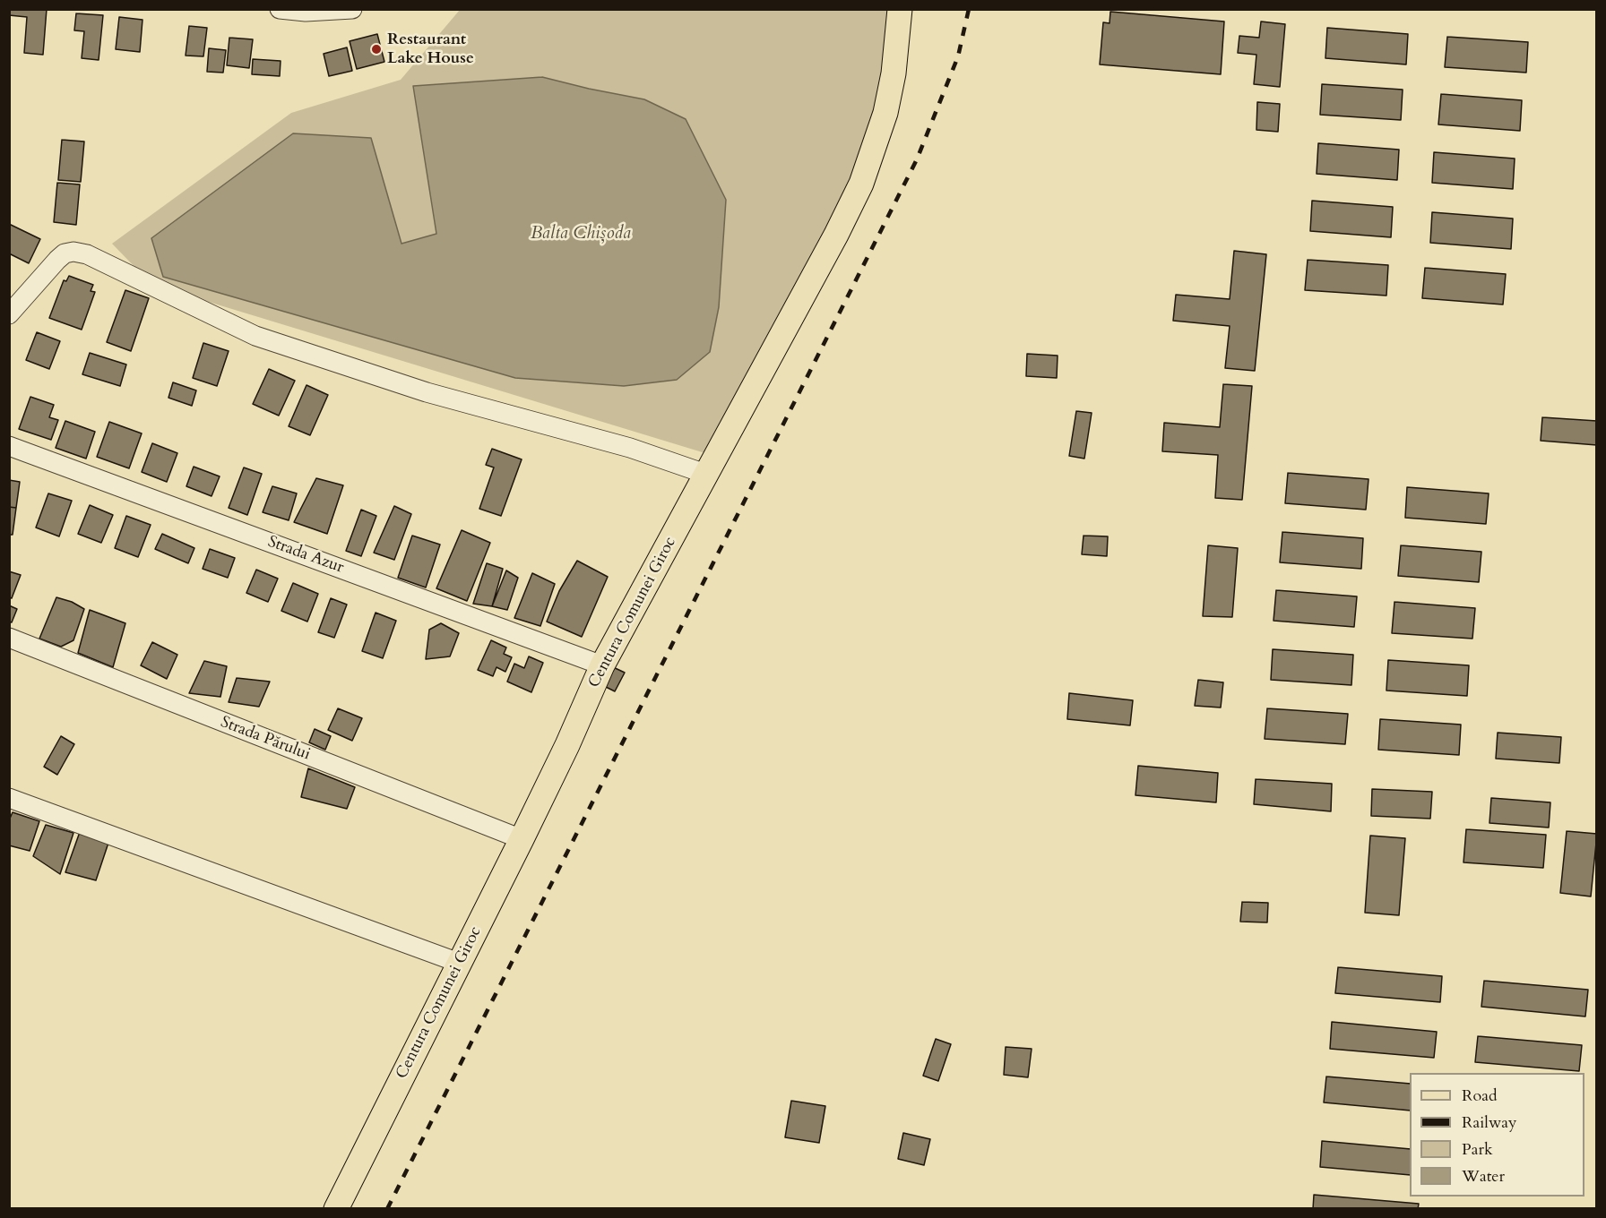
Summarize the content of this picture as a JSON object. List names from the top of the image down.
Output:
{
  "streets": {
    "main road": ["Centura Comunei Giroc"],
    "street": ["Strada Azur", "Strada Părului"]
  },
  "crossings": [
    ["Strada Azur", "Centura Comunei Giroc"],
    ["Centura Comunei Giroc", "Strada Părului"]
  ],
  "water": ["Balta Chișoda"],
  "places": ["Restaurant Lake House"],
  "legend": [
    "Road",
    "Railway",
    "Park",
    "Water"
  ]
}
